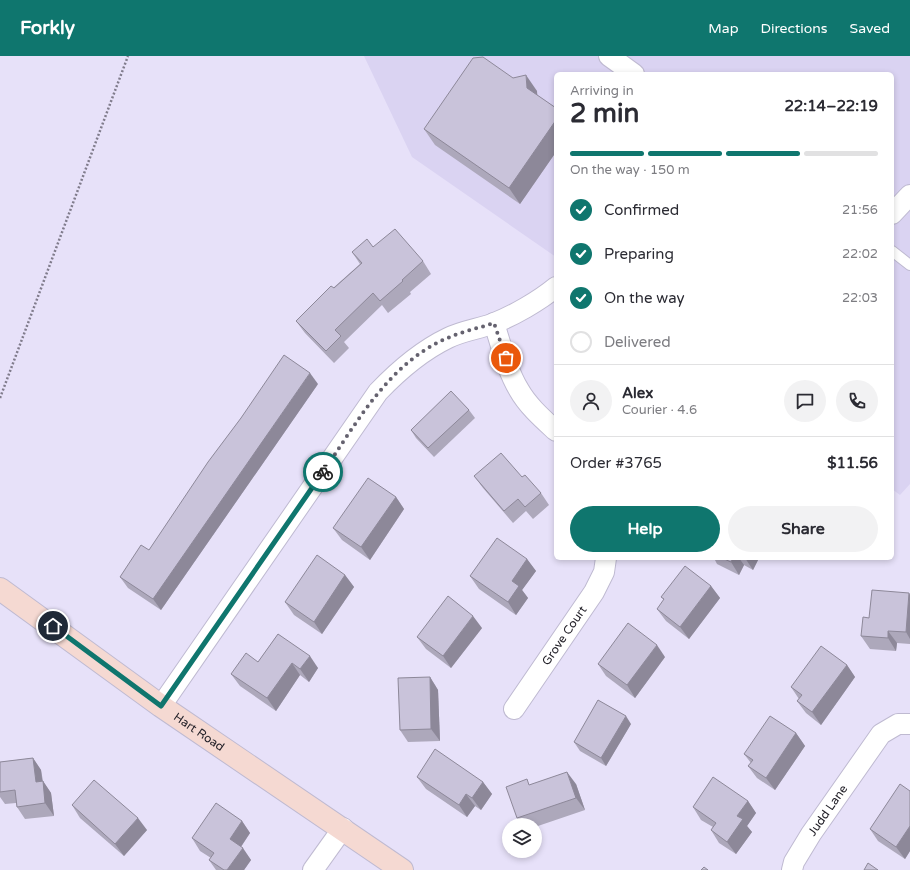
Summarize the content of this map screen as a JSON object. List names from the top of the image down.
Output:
{
  "streets": {
    "street": ["Grove Court", "Hart Road", "Judd Lane"]
  },
  "page": {
    "header": "Forkly",
    "nav": ["Map", "Directions", "Saved"],
    "heading": ["2 min", "Arriving in", "22:14–22:19"],
    "panel": [
      "Alex",
      "Courier · 4.6",
      "Order #3765",
      "$11.56"
    ],
    "bar": "On the way · 150 m",
    "list": [
      ["Confirmed", "21:56"],
      ["Preparing", "22:02"],
      ["On the way", "22:03"],
      "Delivered"
    ],
    "buttons": ["Help", "Share"]
  }
}
